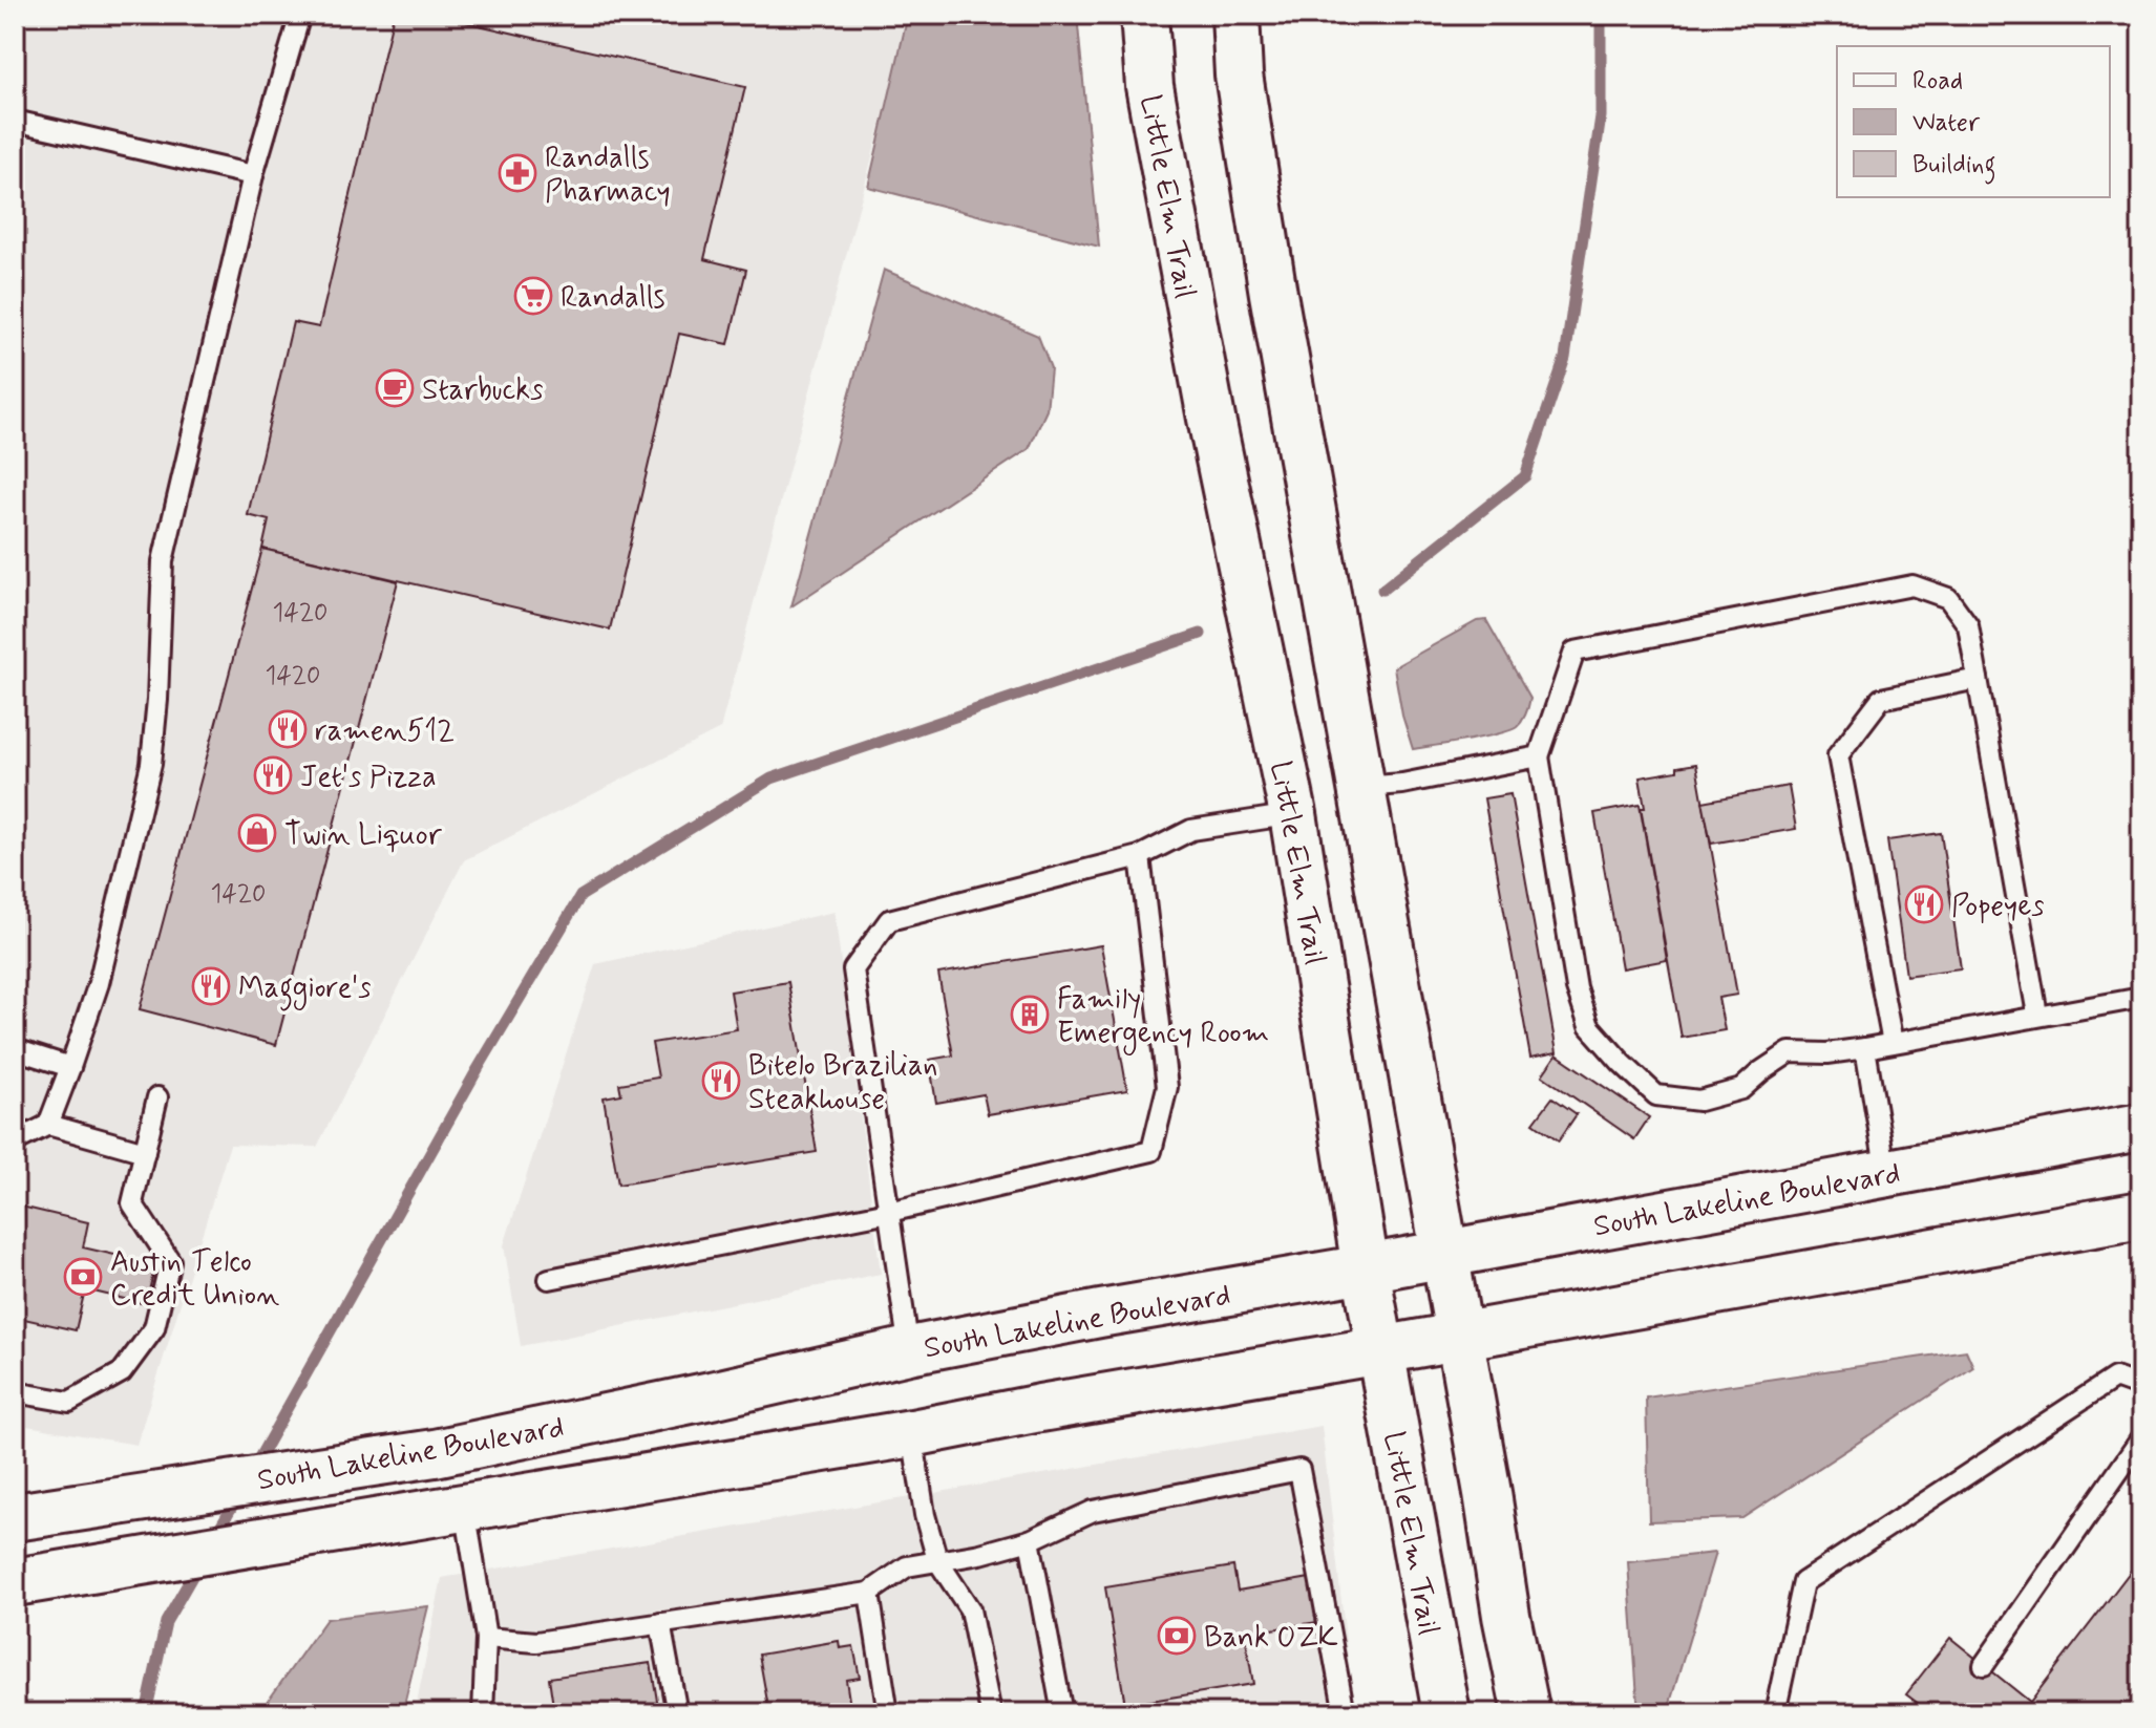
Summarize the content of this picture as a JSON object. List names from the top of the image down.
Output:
{
  "streets": {
    "main road": ["Little Elm Trail", "South Lakeline Boulevard"]
  },
  "crossings": [
    ["Little Elm Trail", "South Lakeline Boulevard"]
  ],
  "places": {
    "pharmacy": ["Randalls Pharmacy"],
    "supermarket": ["Randalls"],
    "cafe": ["Starbucks"],
    "restaurant": [
      "ramen512",
      "Jet's Pizza",
      "Popeyes",
      "Maggiore's",
      "Bitelo Brazilian Steakhouse"
    ],
    "shop": ["Twin Liquor"],
    "building": ["Family Emergency Room"],
    "bank": ["Austin Telco Credit Union", "Bank OZK"]
  },
  "house_numbers": ["1420", "1420", "1420"],
  "legend": ["Road", "Water", "Building"]
}
